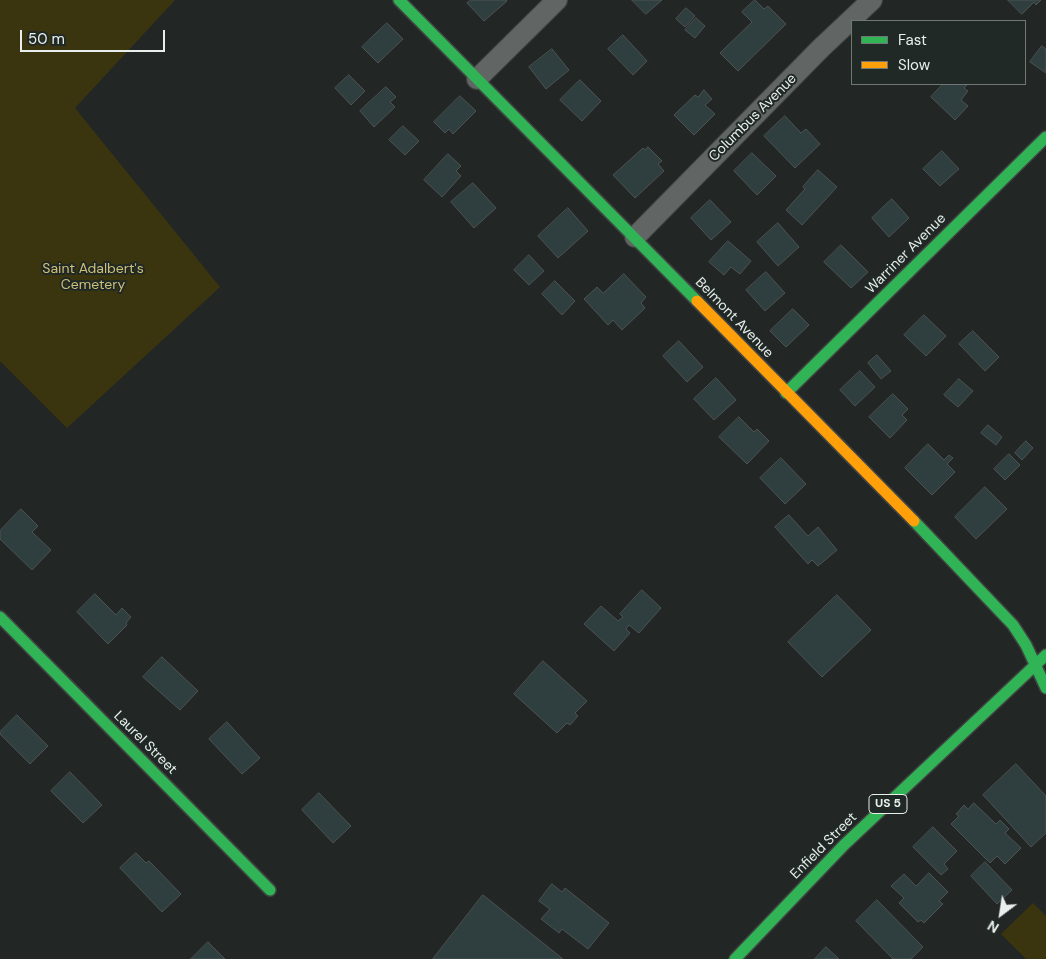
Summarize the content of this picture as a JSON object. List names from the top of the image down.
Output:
{
  "streets": {
    "street": [
      "Columbus Avenue",
      "Warriner Avenue",
      "Belmont Avenue",
      "Laurel Street",
      "US 5",
      "Enfield Street"
    ]
  },
  "crossings": [
    ["Columbus Avenue", "Belmont Avenue"],
    ["Warriner Avenue", "Belmont Avenue"],
    ["Belmont Avenue", "Enfield Street"]
  ],
  "parks": ["Saint Adalbert's Cemetery"],
  "legend": ["Fast", "Slow"],
  "scale_bar": "50 m",
  "north": "bottom left"
}
